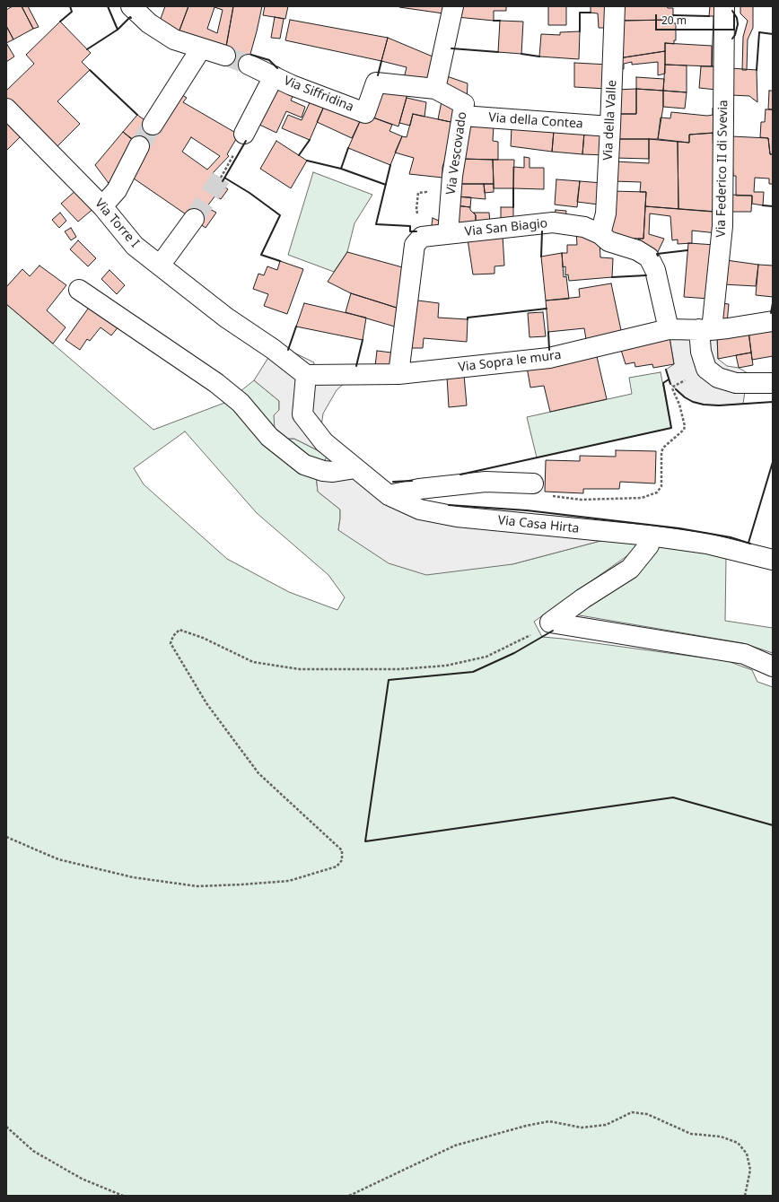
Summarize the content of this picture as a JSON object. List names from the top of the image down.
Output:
{
  "streets": {
    "street": [
      "Via Siffridina",
      "Via della Valle",
      "Via della Contea",
      "Via Vescovado",
      "Via Federico II di Svevia",
      "Via Torre I",
      "Via San Biagio",
      "Via Sopra le mura",
      "Via Casa Hirta"
    ]
  },
  "crossings": [
    ["Via Siffridina", "Via Vescovado"],
    ["Via della Valle", "Via della Contea"],
    ["Via della Valle", "Via San Biagio"],
    ["Via della Contea", "Via Vescovado"],
    ["Via Vescovado", "Via San Biagio"],
    ["Via Federico II di Svevia", "Via Sopra le mura"],
    ["Via Torre I", "Via Sopra le mura"],
    ["Via Torre I", "Via Casa Hirta"],
    ["Via San Biagio", "Via Sopra le mura"],
    ["Via Sopra le mura", "Via Casa Hirta"]
  ],
  "scale_bar": "20 m"
}
